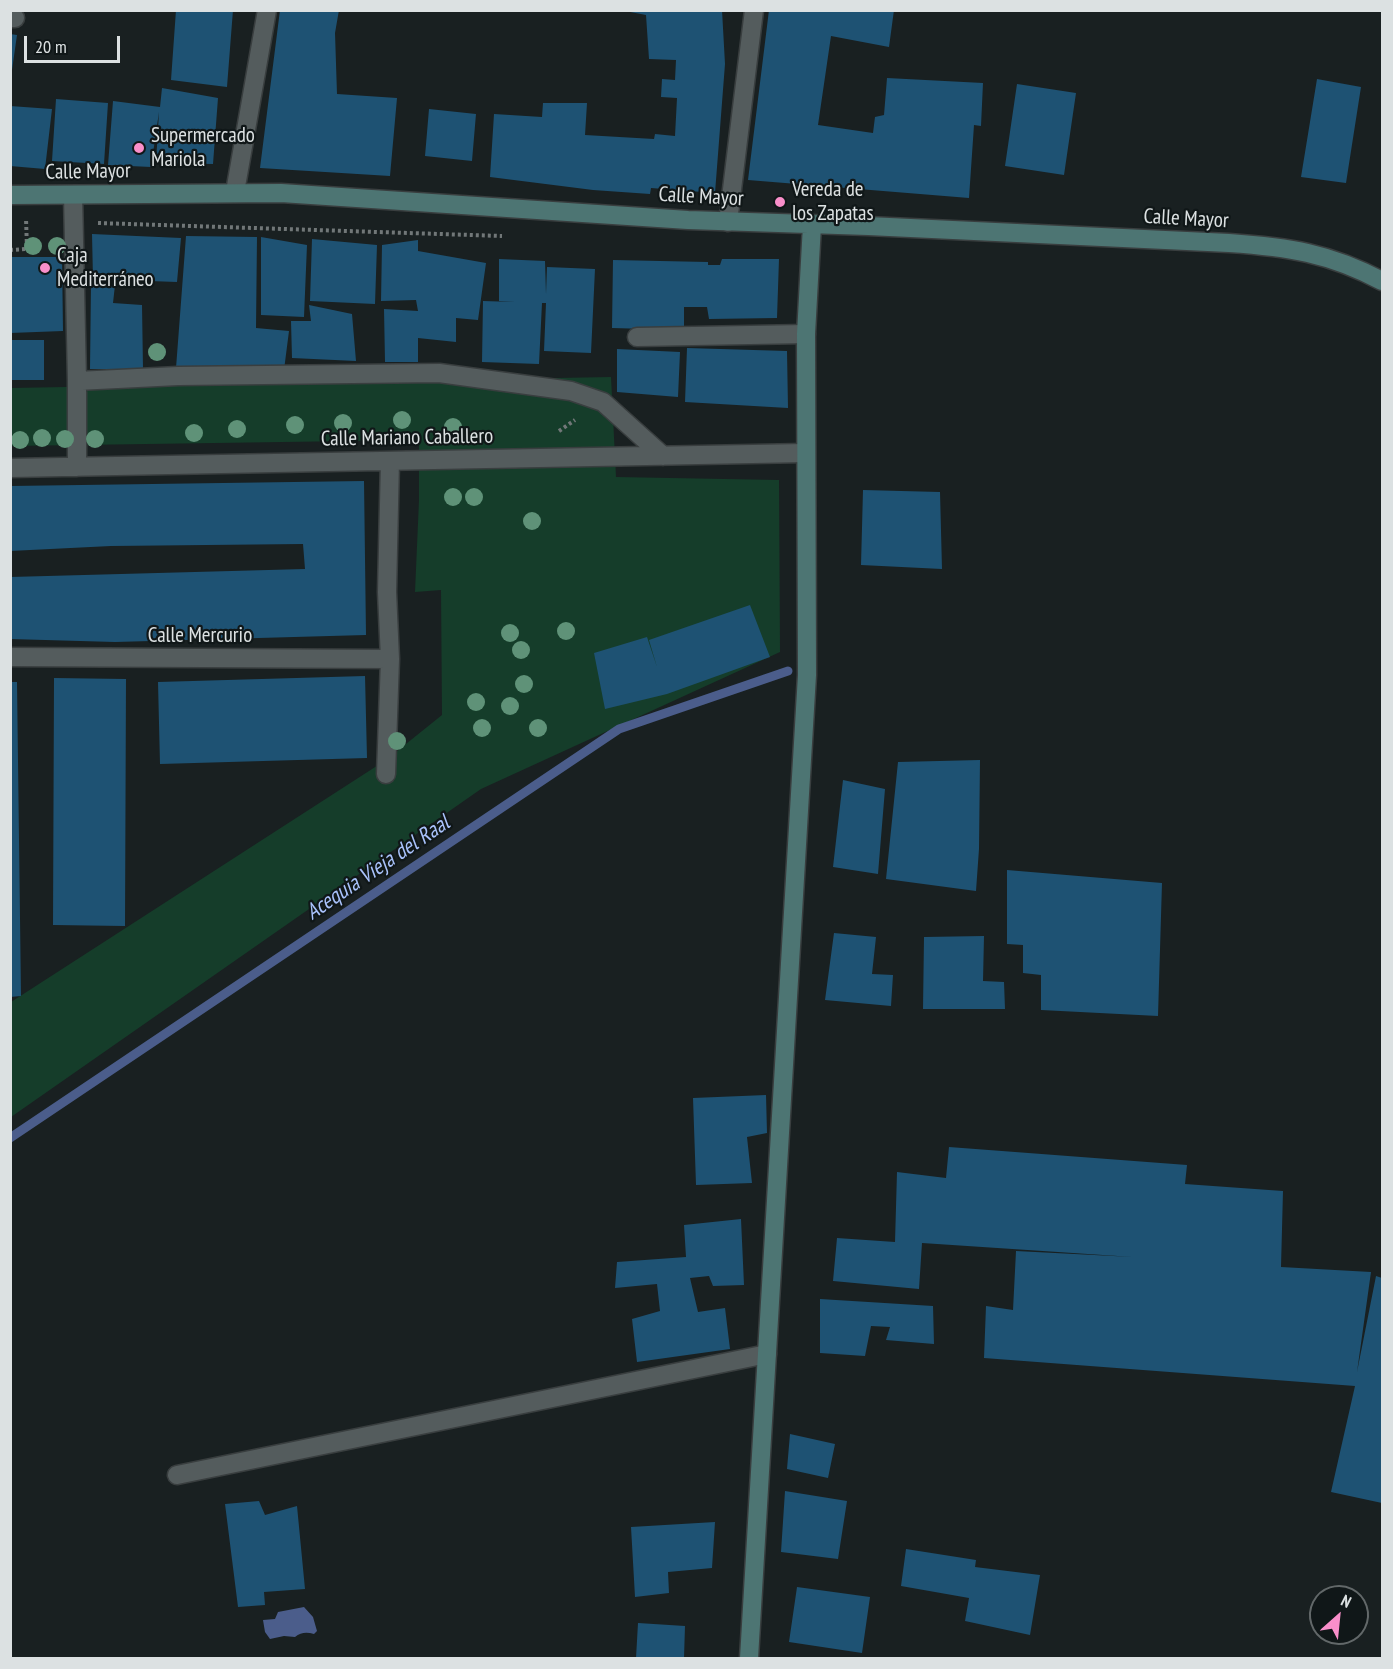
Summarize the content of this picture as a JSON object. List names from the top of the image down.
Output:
{
  "streets": {
    "main road": ["Calle Mayor"],
    "street": ["Calle Mariano Caballero", "Calle Mercurio"]
  },
  "water": ["Acequia Vieja del Raal"],
  "places": ["Supermercado Mariola", "Vereda de los Zapatas", "Caja Mediterráneo"],
  "scale_bar": "20 m",
  "north": "top right"
}
